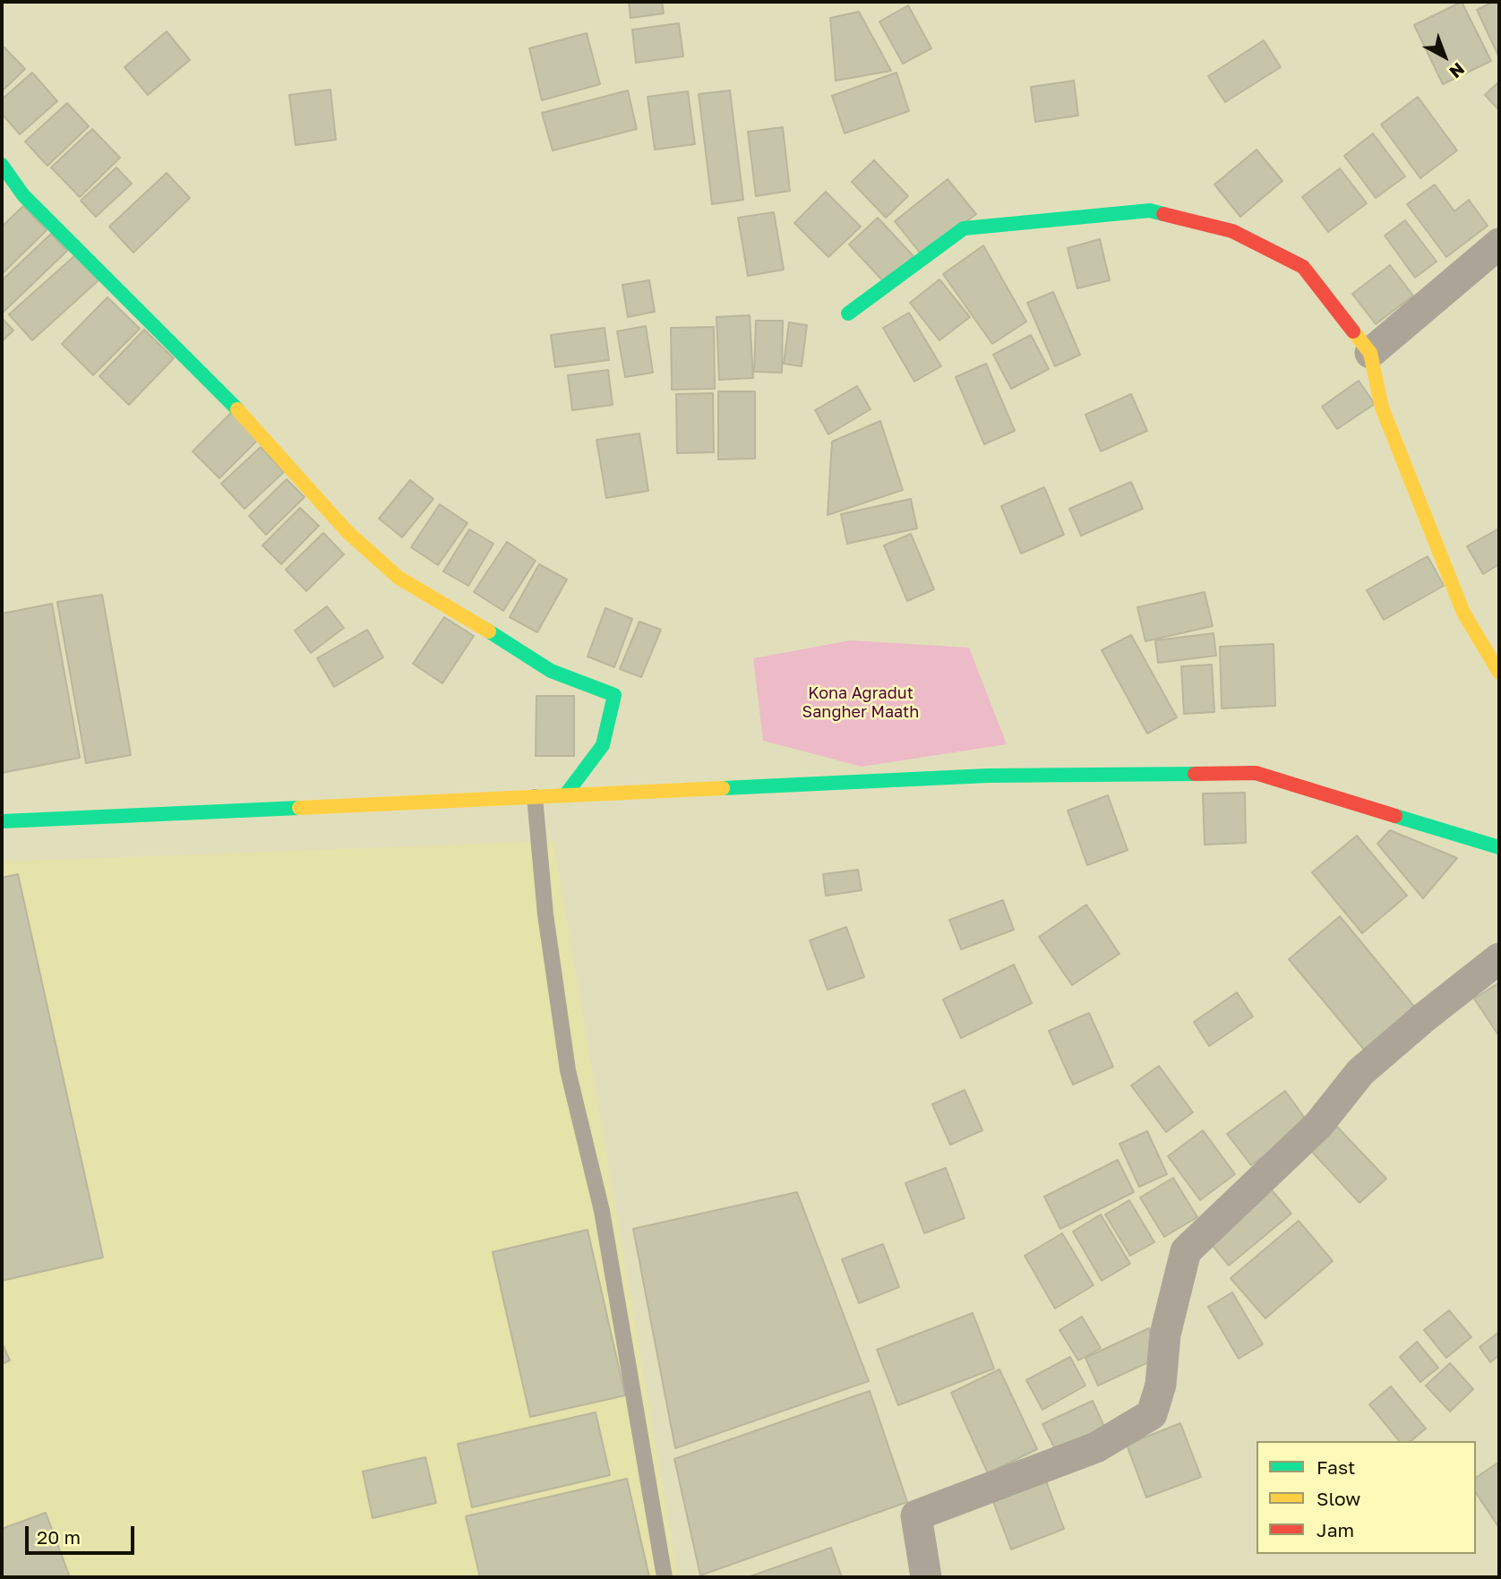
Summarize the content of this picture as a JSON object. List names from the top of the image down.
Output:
{
  "parks": ["Kona Agradut Sangher Maath"],
  "legend": ["Fast", "Slow", "Jam"],
  "scale_bar": "20 m",
  "north": "bottom right"
}
